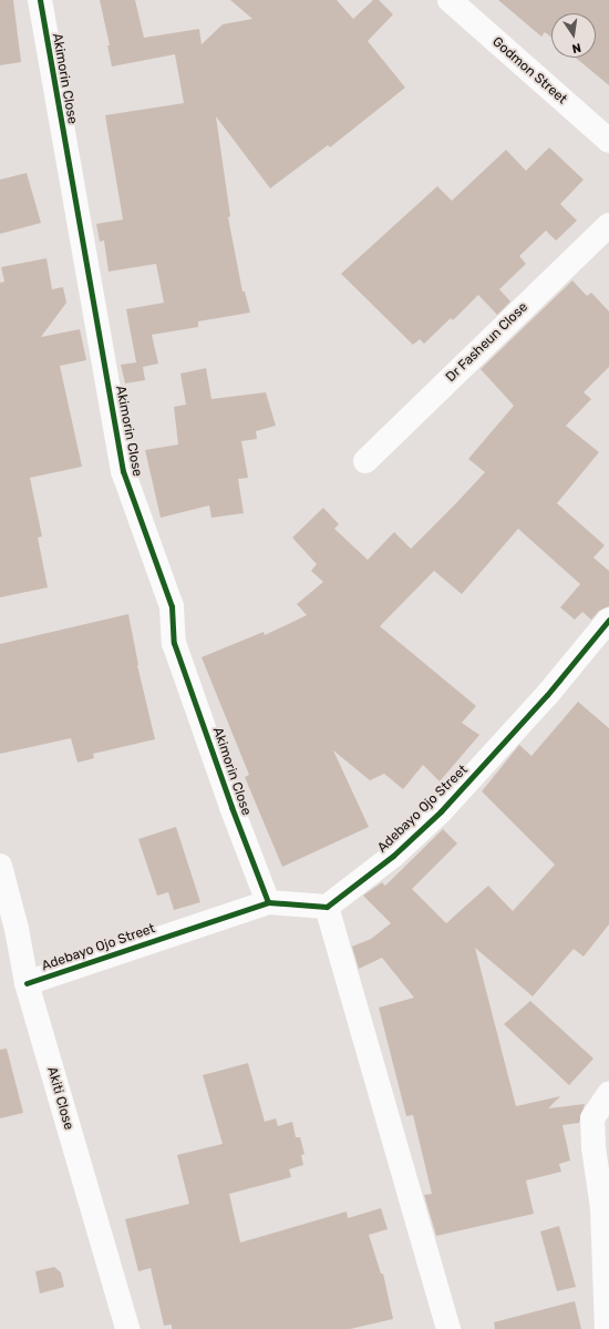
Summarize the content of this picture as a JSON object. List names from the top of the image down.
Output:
{
  "streets": {
    "street": [
      "Godmon Street",
      "Akimorin Close",
      "Dr Fasheun Close",
      "Adebayo Ojo Street",
      "Akiti Close"
    ]
  },
  "crossings": [
    ["Akimorin Close", "Adebayo Ojo Street"],
    ["Adebayo Ojo Street", "Akiti Close"]
  ],
  "north": "bottom"
}
